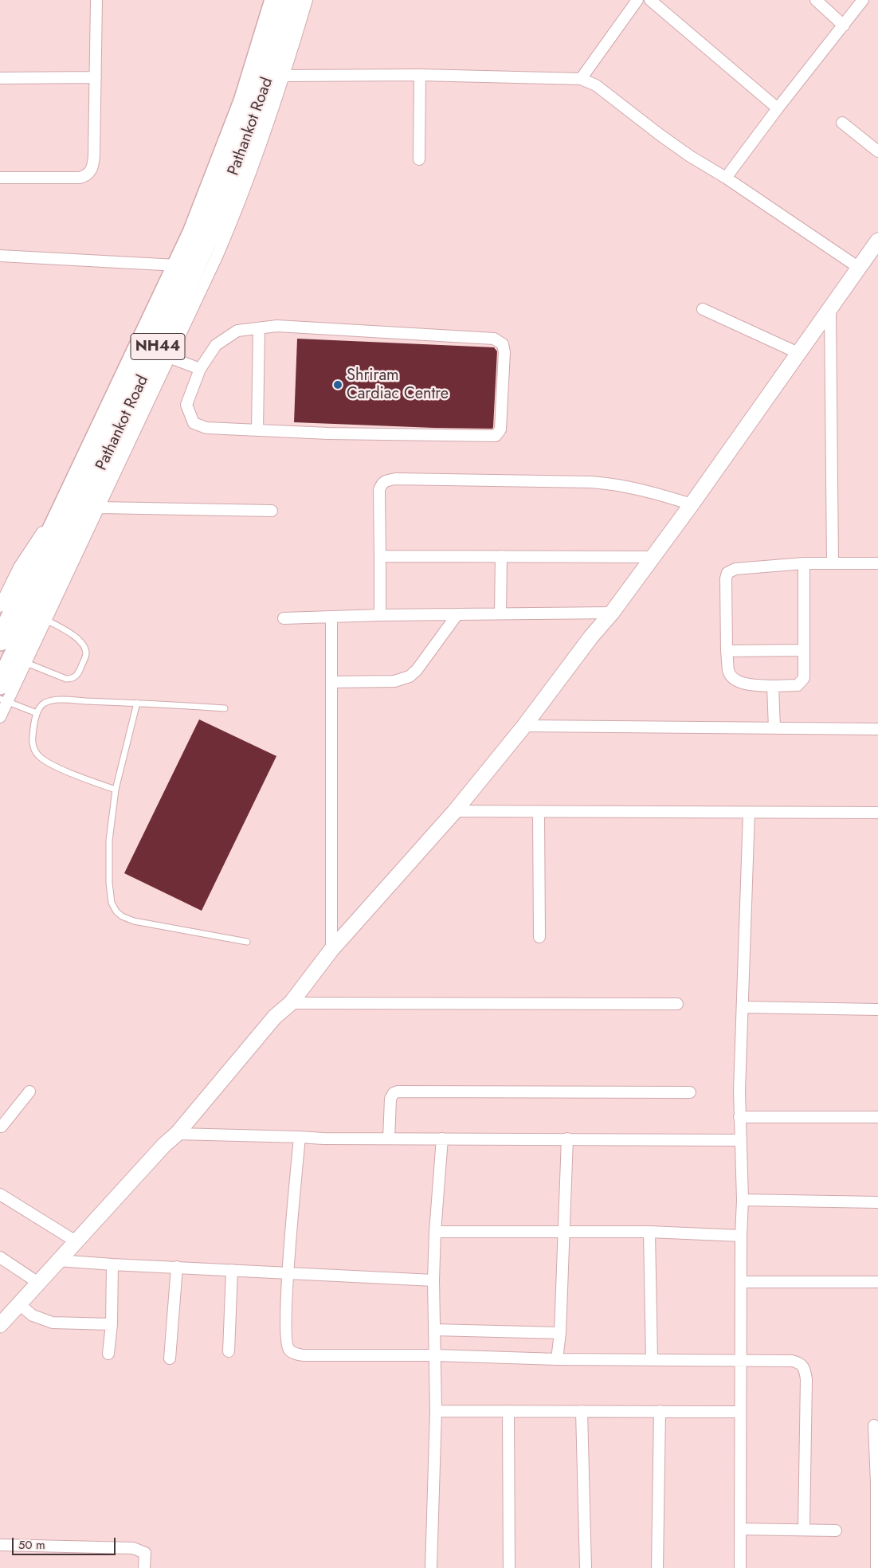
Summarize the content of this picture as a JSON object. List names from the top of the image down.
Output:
{
  "streets": {
    "highway": ["Pathankot Road", "NH44"]
  },
  "places": ["Shriram Cardiac Centre"],
  "scale_bar": "50 m"
}
